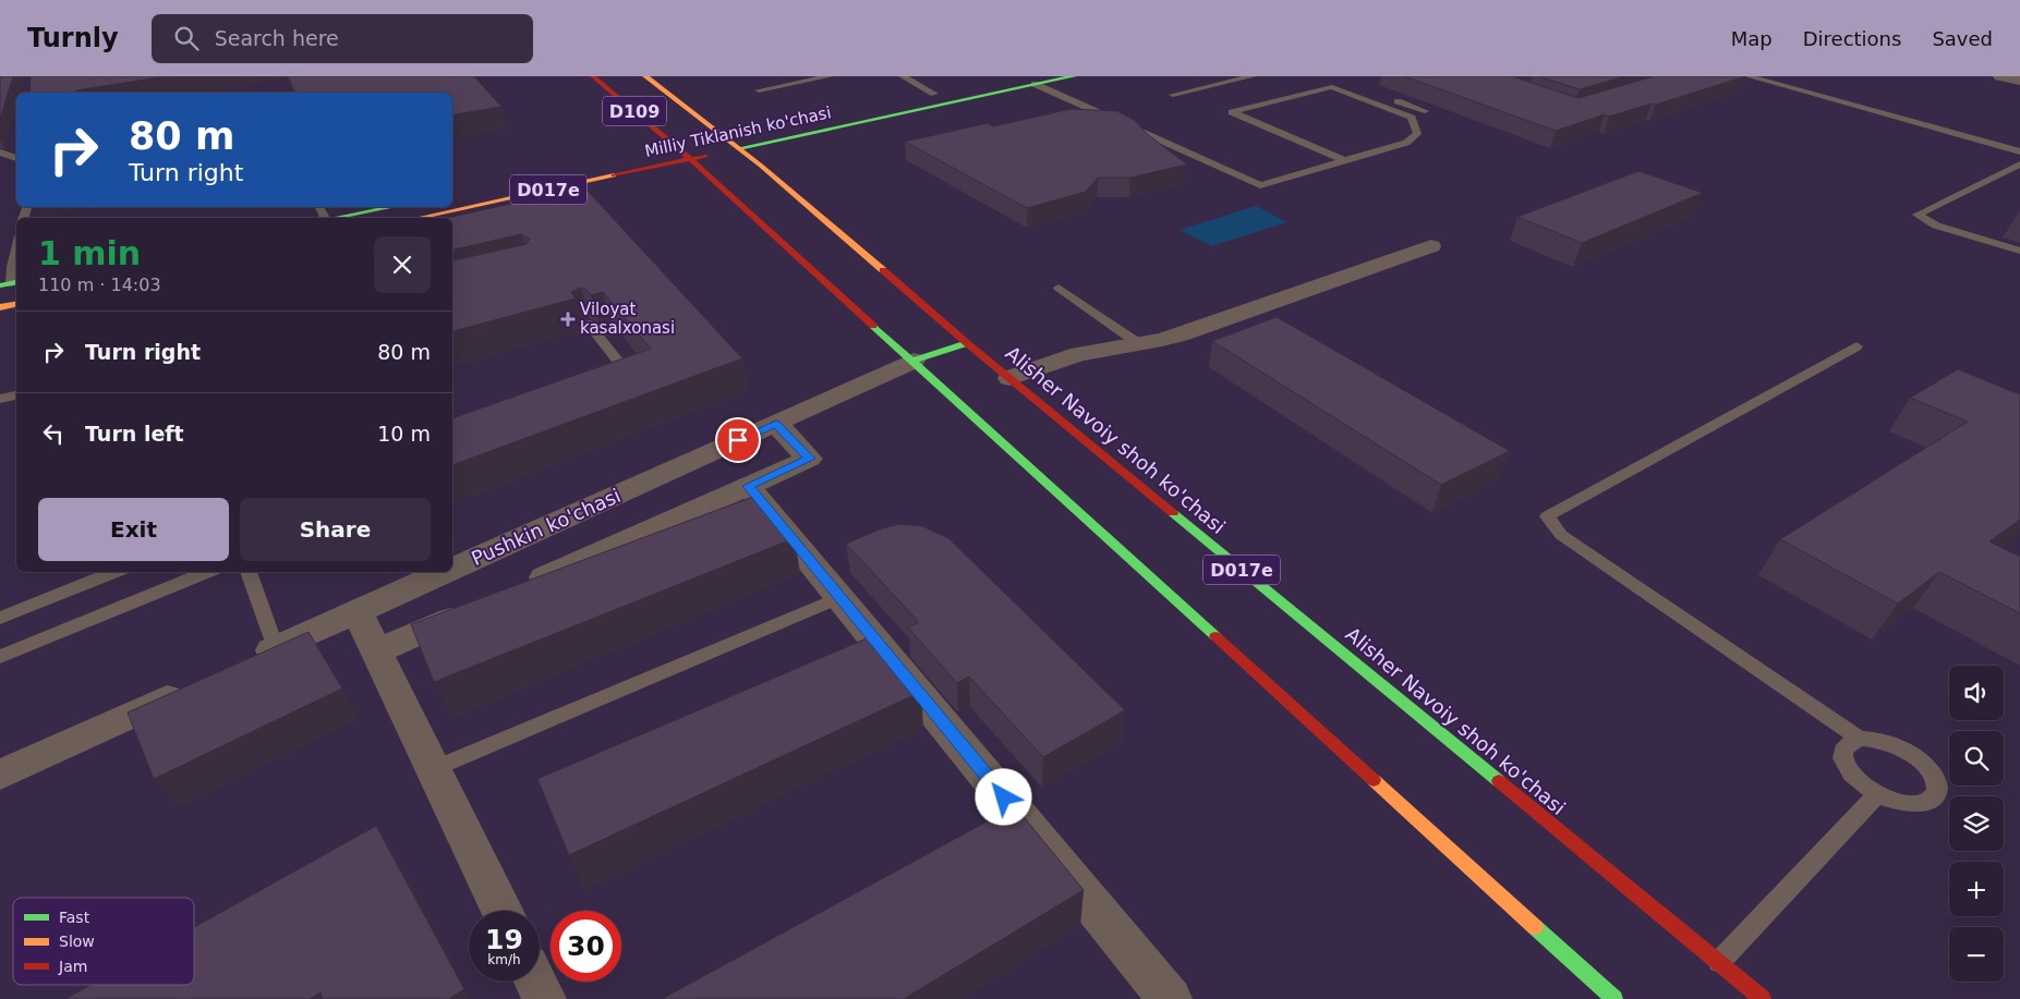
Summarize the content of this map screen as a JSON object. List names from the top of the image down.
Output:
{
  "streets": {
    "main road": [
      "D109",
      "Milliy Tiklanish ko'chasi",
      "D017e",
      "Alisher Navoiy shoh ko'chasi"
    ],
    "street": ["Pushkin ko'chasi"]
  },
  "crossings": [
    ["D109", "Milliy Tiklanish ko'chasi"],
    ["Milliy Tiklanish ko'chasi", "Alisher Navoiy shoh ko'chasi"]
  ],
  "places": {
    "health": ["Viloyat kasalxonasi"]
  },
  "legend": ["Fast", "Slow", "Jam"],
  "page": {
    "header": "Turnly",
    "search": "Search here",
    "nav": ["Map", "Directions", "Saved"],
    "turn": ["80 m", "Turn right"],
    "heading": ["1 min", "110 m · 14:03"],
    "list": [
      {
        "name": "Turn right",
        "value": "80 m"
      },
      {
        "name": "Turn left",
        "value": "10 m"
      }
    ],
    "buttons": ["Exit", "Share"],
    "map_buttons": ["+", "−"],
    "speed": "19 km/h",
    "limit": "30"
  }
}
